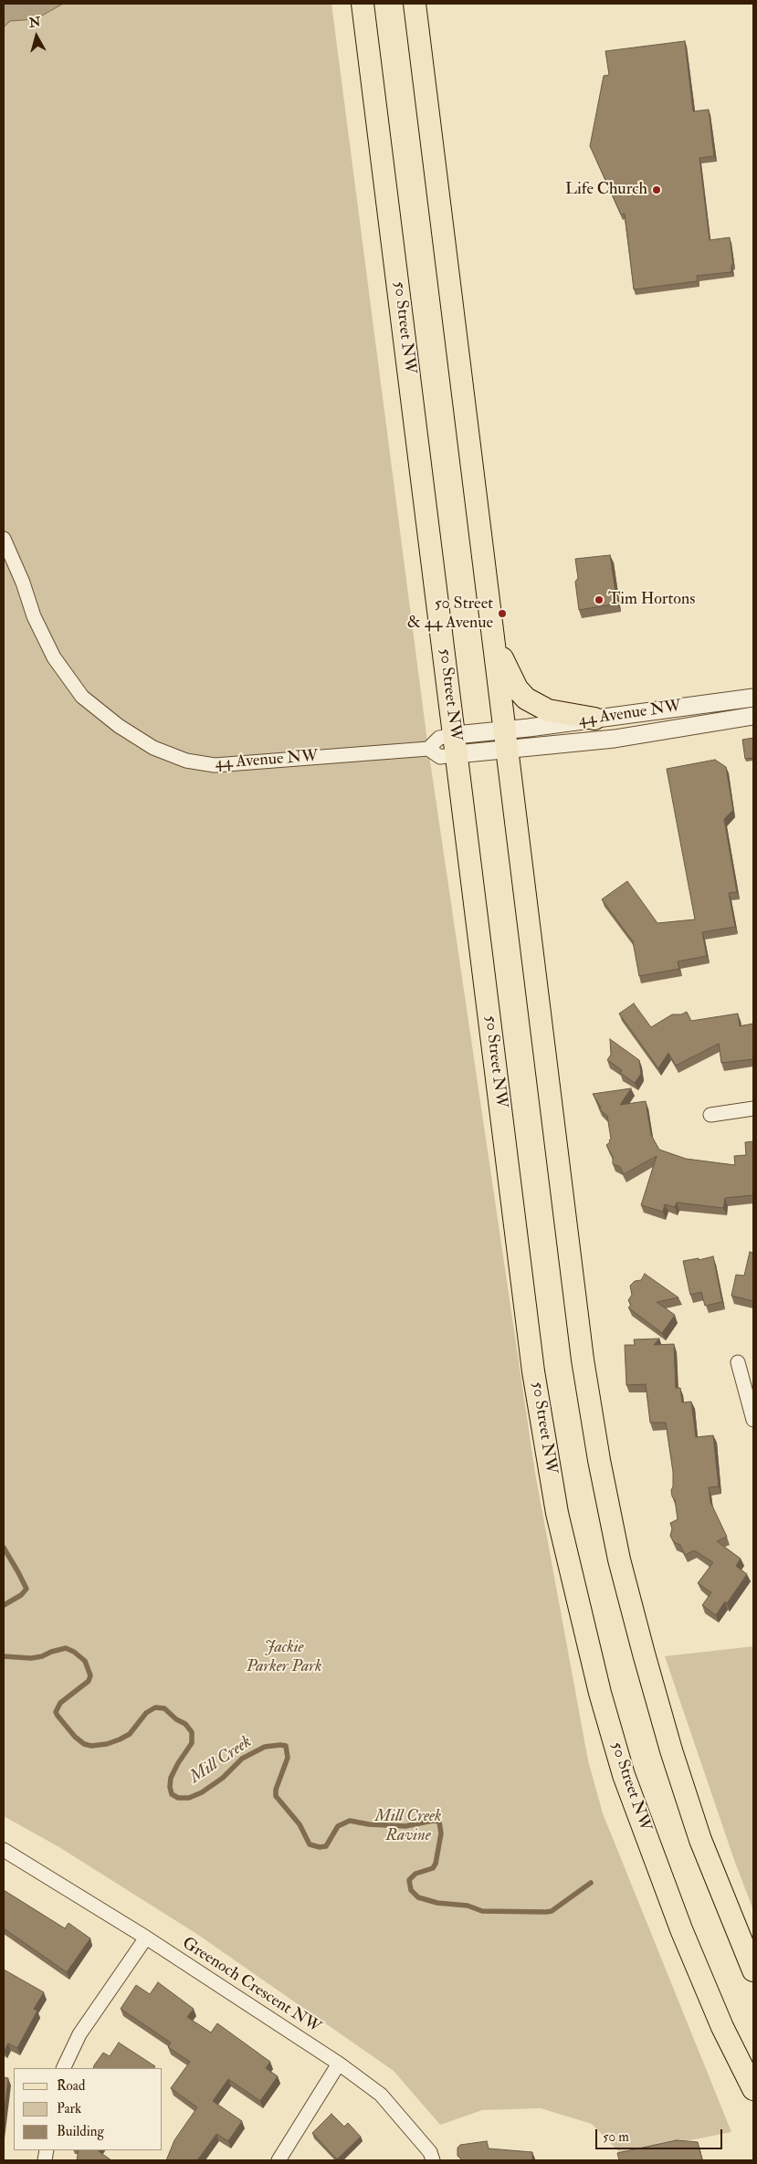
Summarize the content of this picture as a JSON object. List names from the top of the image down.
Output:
{
  "streets": {
    "main road": ["50 Street NW"],
    "street": ["44 Avenue NW", "Greenoch Crescent NW"]
  },
  "crossings": [
    ["50 Street NW", "44 Avenue NW"]
  ],
  "water": ["Mill Creek"],
  "parks": ["Jackie Parker Park", "Mill Creek Ravine"],
  "places": ["Life Church", "Tim Hortons", "50 Street & 44 Avenue"],
  "legend": ["Road", "Park", "Building"],
  "scale_bar": "50 m",
  "north": "top"
}
